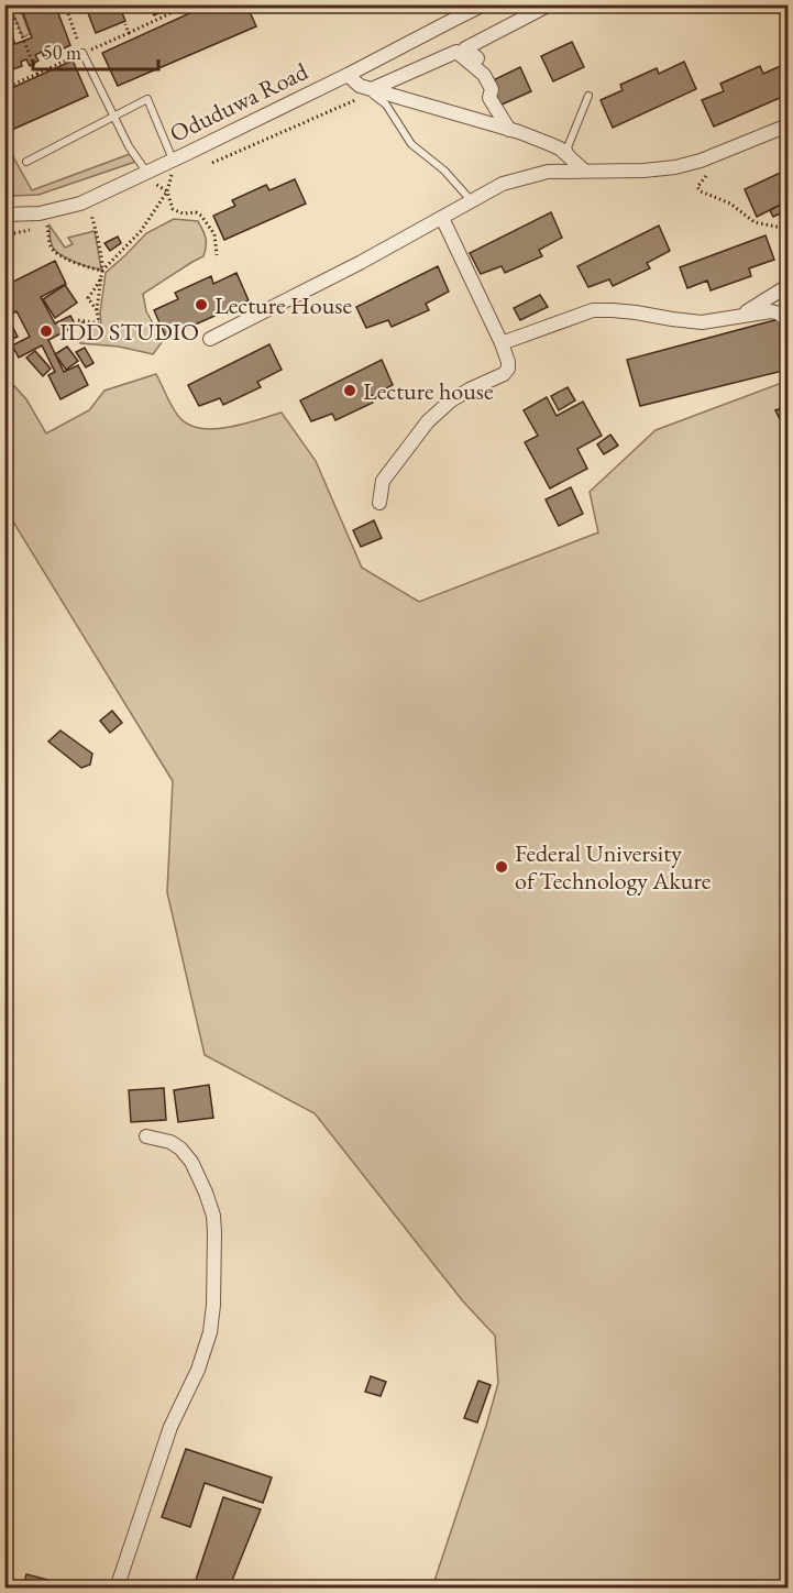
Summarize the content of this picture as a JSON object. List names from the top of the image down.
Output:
{
  "streets": {
    "street": ["Oduduwa Road"]
  },
  "places": [
    "Lecture House",
    "IDD STUDIO",
    "Lecture house",
    "Federal University of Technology Akure"
  ],
  "scale_bar": "50 m"
}
